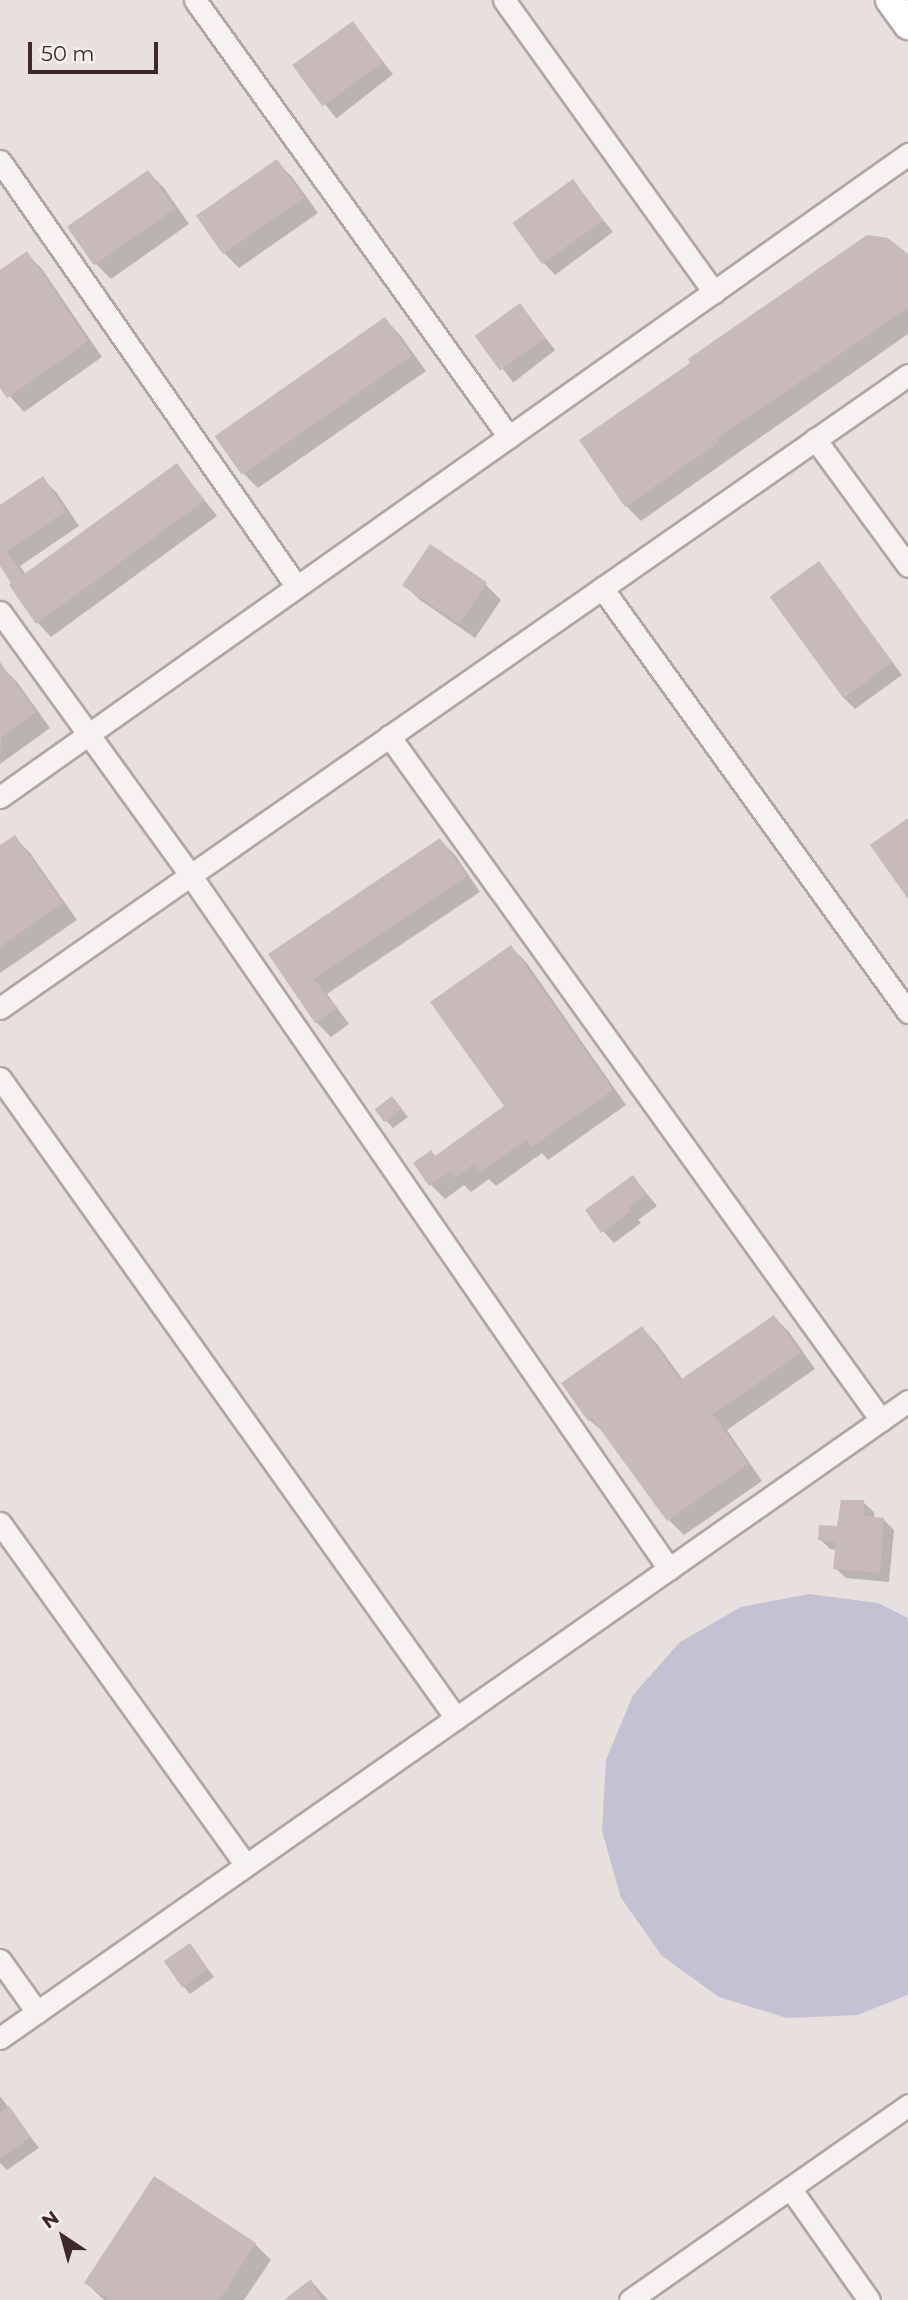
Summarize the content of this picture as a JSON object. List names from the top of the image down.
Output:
{
  "scale_bar": "50 m",
  "north": "top left"
}
